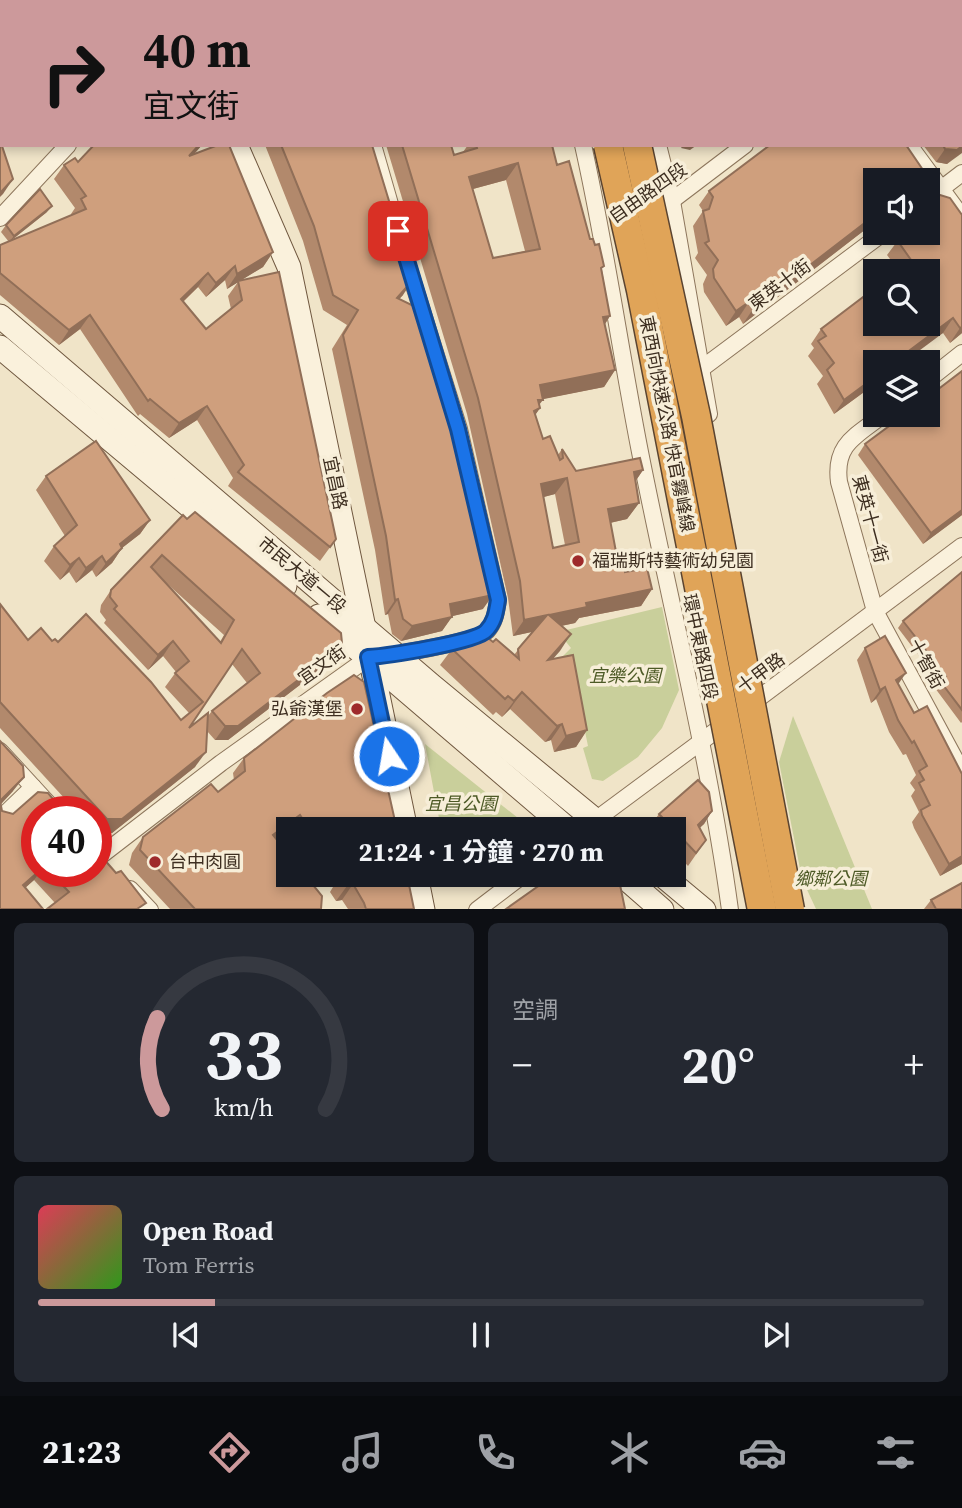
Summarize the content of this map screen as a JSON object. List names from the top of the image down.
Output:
{
  "streets": {
    "highway": ["東西向快速公路 快官霧峰線"],
    "street": [
      "自由路四段",
      "東英十街",
      "宜昌路",
      "東英十一街",
      "市民大道一段",
      "環中東路四段",
      "十智街",
      "宜文街",
      "十甲路"
    ]
  },
  "crossings": [
    ["自由路四段", "環中東路四段"],
    ["宜昌路", "市民大道一段"],
    ["宜昌路", "宜文街"],
    ["東英十一街", "十智街"],
    ["東英十一街", "十甲路"],
    ["市民大道一段", "宜文街"],
    ["環中東路四段", "十甲路"],
    ["十智街", "十甲路"]
  ],
  "parks": ["宜樂公園", "宜昌公園", "鄉鄰公園"],
  "places": ["福瑞斯特藝術幼兒園", "弘爺漢堡", "台中肉圓"],
  "page": {
    "turn": ["40 m", "宜文街"],
    "limit": "40",
    "trip": "21:24 · 1 分鐘 · 270 m",
    "tile": "空調",
    "heat": ["−", "20°", "+"],
    "song": ["Open Road", "Tom Ferris"],
    "tabs": "21:23",
    "gauge": ["33", "km/h"]
  }
}
